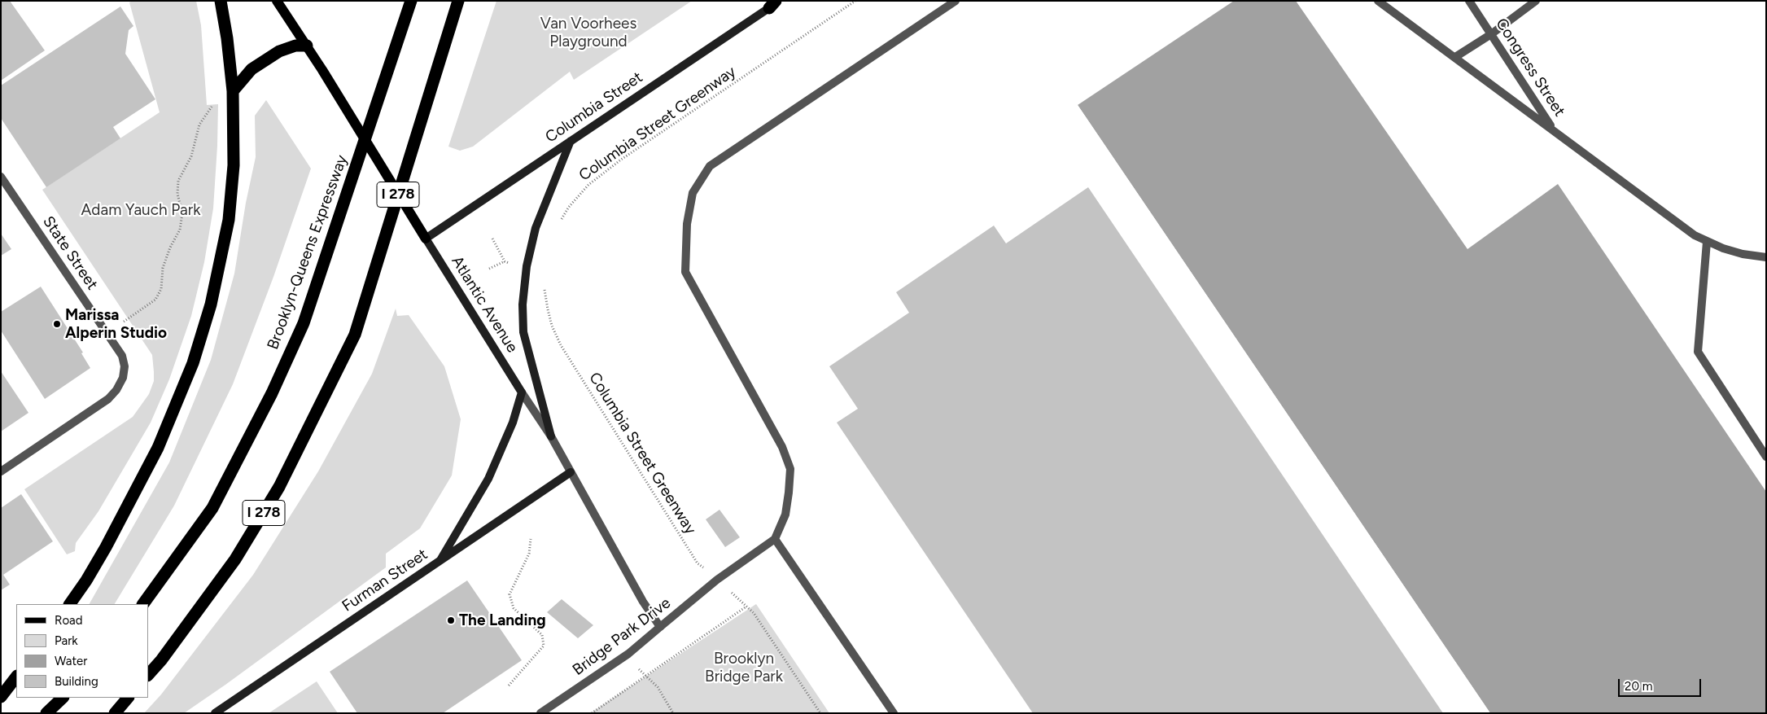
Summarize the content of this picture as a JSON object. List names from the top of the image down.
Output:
{
  "streets": {
    "highway": ["I 278", "Brooklyn-Queens Expressway"],
    "main road": ["Columbia Street", "Atlantic Avenue", "Furman Street"],
    "street": ["Congress Street", "State Street", "Bridge Park Drive"],
    "path": ["Columbia Street Greenway"]
  },
  "crossings": [
    ["Columbia Street", "Atlantic Avenue"],
    ["Atlantic Avenue", "Furman Street"],
    ["Atlantic Avenue", "Bridge Park Drive"]
  ],
  "parks": ["Van Voorhees Playground", "Adam Yauch Park", "Brooklyn Bridge Park"],
  "places": ["Marissa Alperin Studio", "The Landing"],
  "legend": [
    "Road",
    "Park",
    "Water",
    "Building"
  ],
  "scale_bar": "20 m"
}
